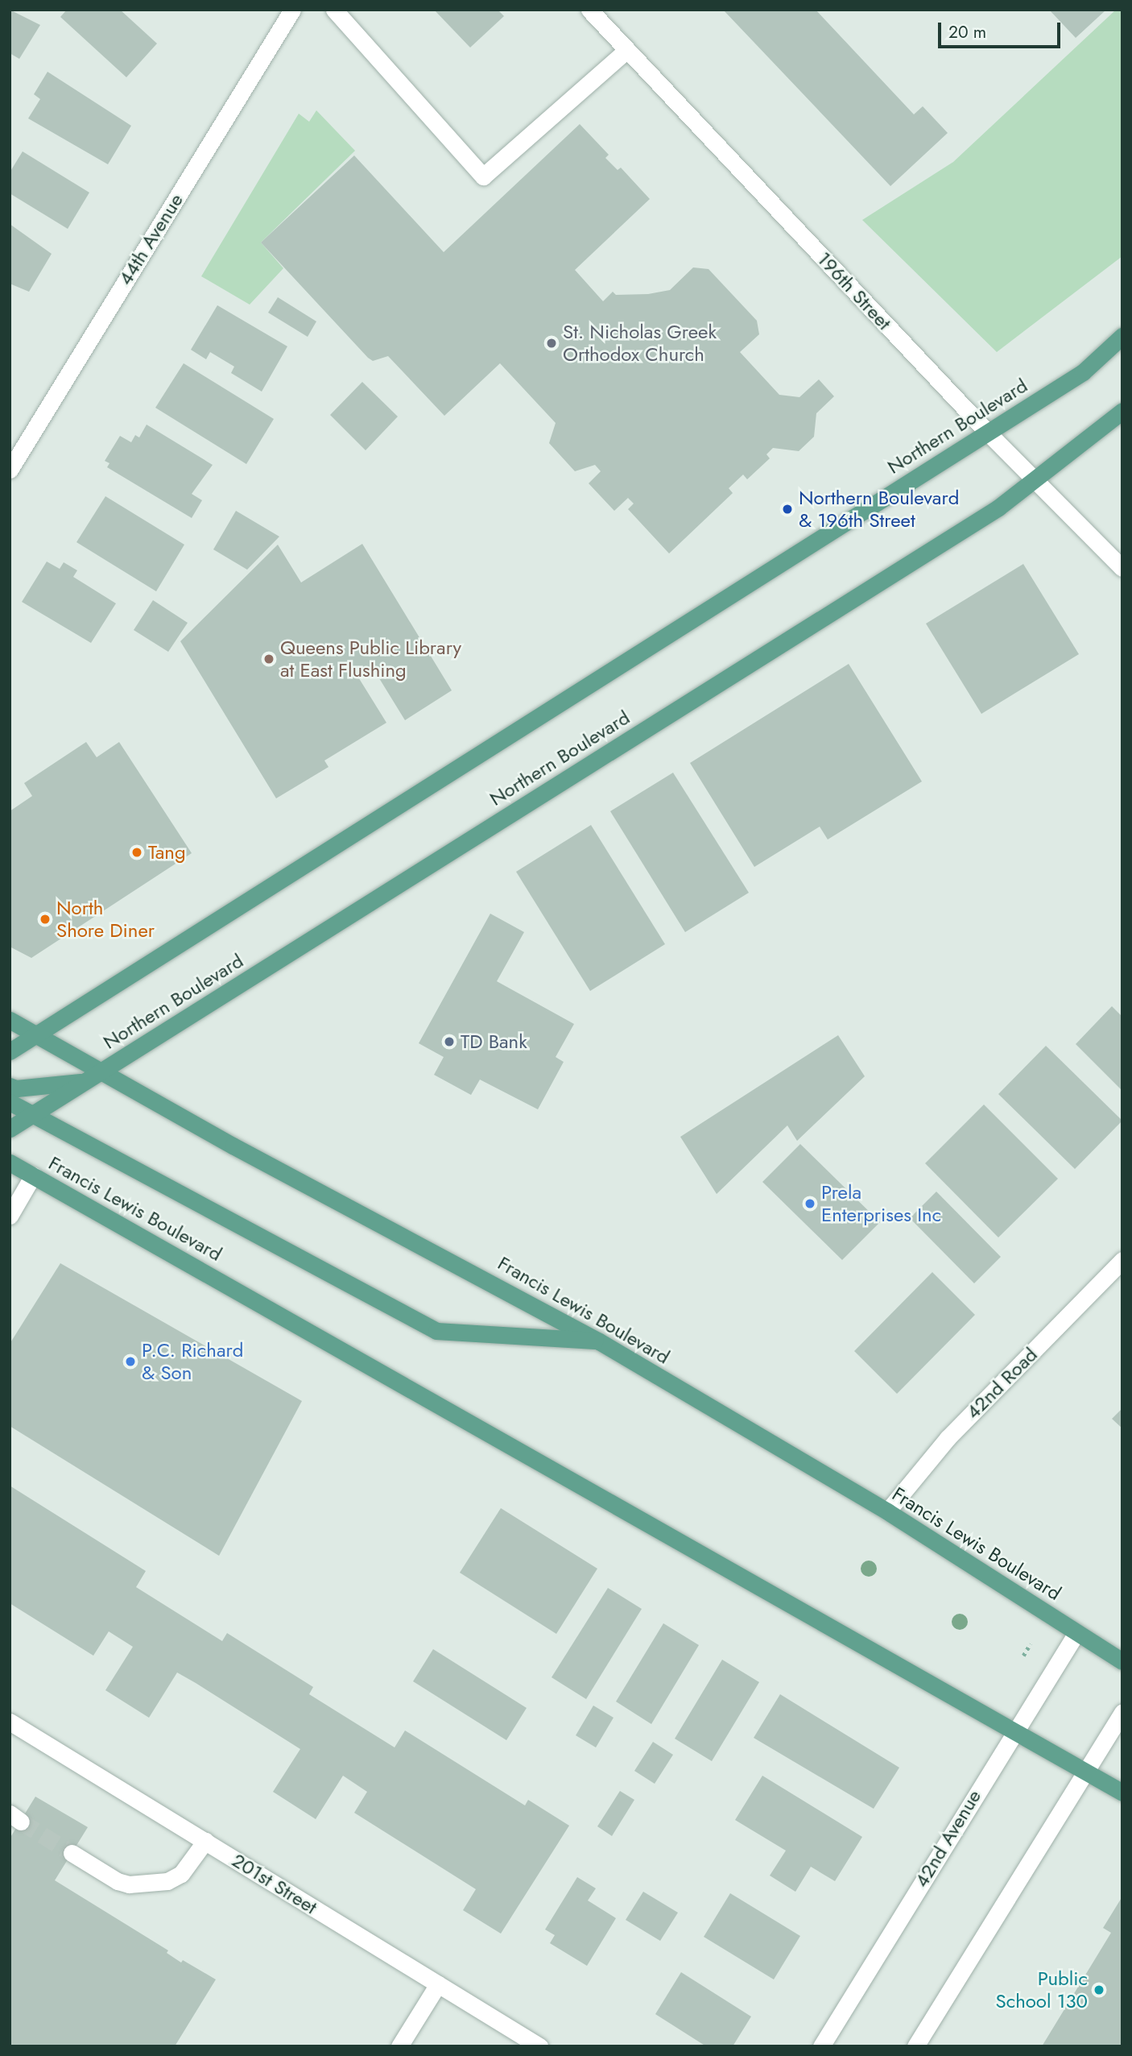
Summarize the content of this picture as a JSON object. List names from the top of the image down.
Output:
{
  "streets": {
    "main road": ["Northern Boulevard", "Francis Lewis Boulevard"],
    "street": [
      "44th Avenue",
      "196th Street",
      "42nd Road",
      "42nd Avenue",
      "201st Street"
    ]
  },
  "crossings": [
    ["196th Street", "Northern Boulevard"],
    ["Northern Boulevard", "Francis Lewis Boulevard"],
    ["Francis Lewis Boulevard", "42nd Road"],
    ["Francis Lewis Boulevard", "42nd Avenue"]
  ],
  "places": [
    "St. Nicholas Greek Orthodox Church",
    "Northern Boulevard & 196th Street",
    "Queens Public Library at East Flushing",
    "Tang",
    "North Shore Diner",
    "TD Bank",
    "Prela Enterprises Inc",
    "P.C. Richard & Son",
    "Public School 130"
  ],
  "scale_bar": "20 m"
}
